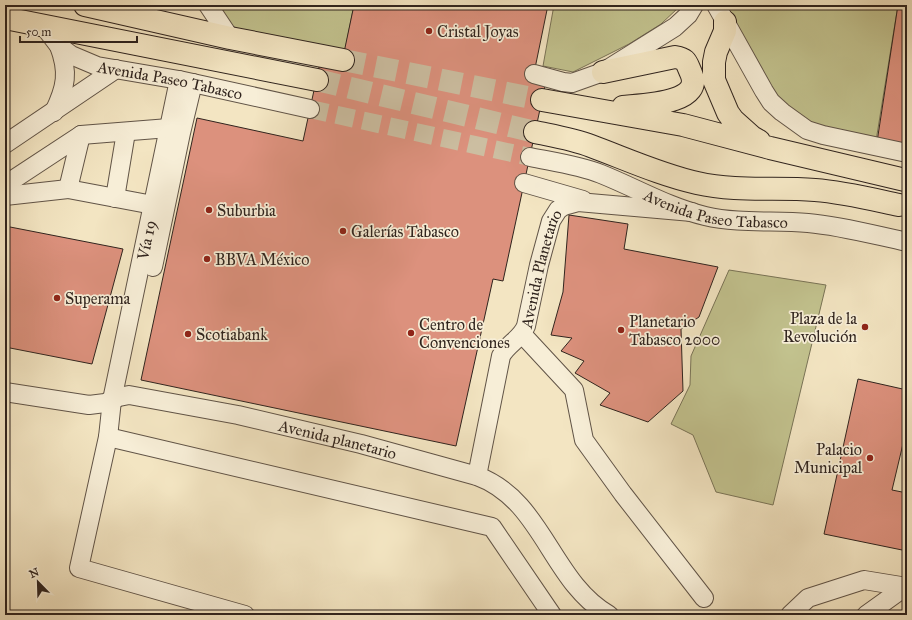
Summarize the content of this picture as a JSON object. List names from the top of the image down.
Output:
{
  "streets": {
    "main road": ["Avenida Paseo Tabasco"],
    "street": ["Vía 19", "Avenida Planetario", "Avenida planetario"]
  },
  "crossings": [
    ["Avenida Paseo Tabasco", "Vía 19"],
    ["Avenida Paseo Tabasco", "Avenida Planetario"],
    ["Vía 19", "Avenida planetario"],
    ["Avenida Planetario", "Avenida planetario"]
  ],
  "places": [
    "Cristal Joyas",
    "Suburbia",
    "Galerías Tabasco",
    "BBVA México",
    "Superama",
    "Plaza de la Revolución",
    "Planetario Tabasco 2000",
    "Centro de Convenciones",
    "Scotiabank",
    "Palacio Municipal"
  ],
  "scale_bar": "50 m",
  "north": "top left"
}
